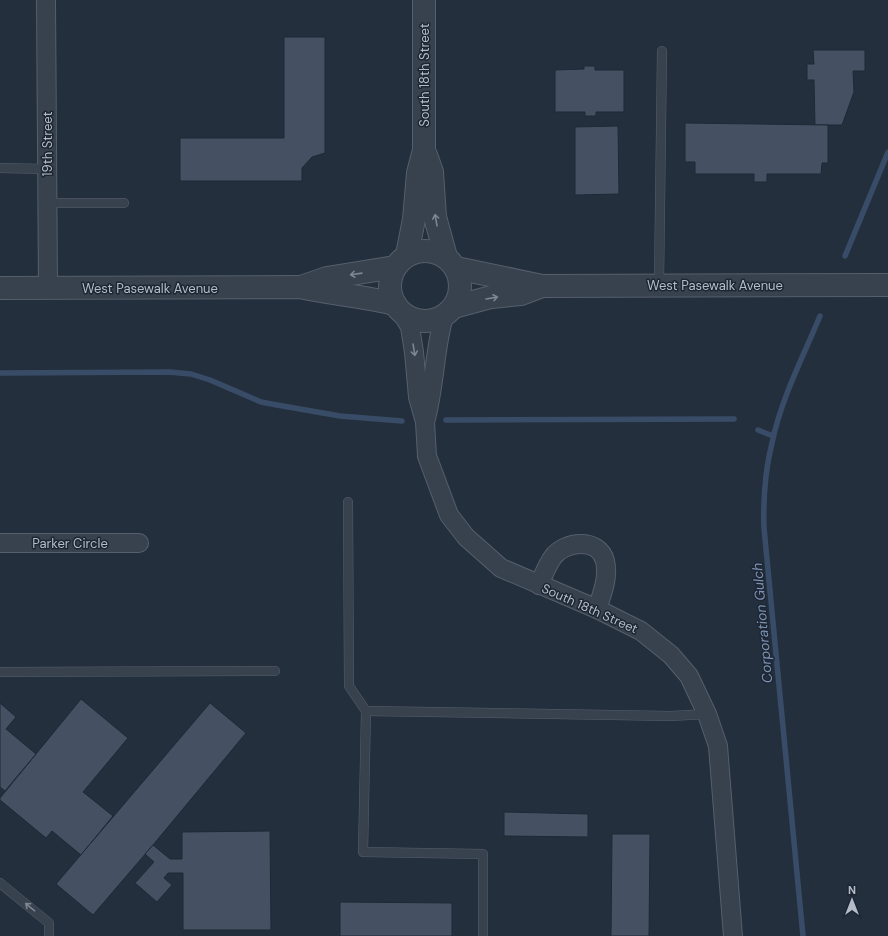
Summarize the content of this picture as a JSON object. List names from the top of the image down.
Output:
{
  "streets": {
    "street": [
      "South 18th Street",
      "19th Street",
      "West Pasewalk Avenue",
      "Parker Circle"
    ]
  },
  "crossings": [
    ["South 18th Street", "West Pasewalk Avenue"],
    ["19th Street", "West Pasewalk Avenue"]
  ],
  "water": ["Corporation Gulch"],
  "north": "top"
}
